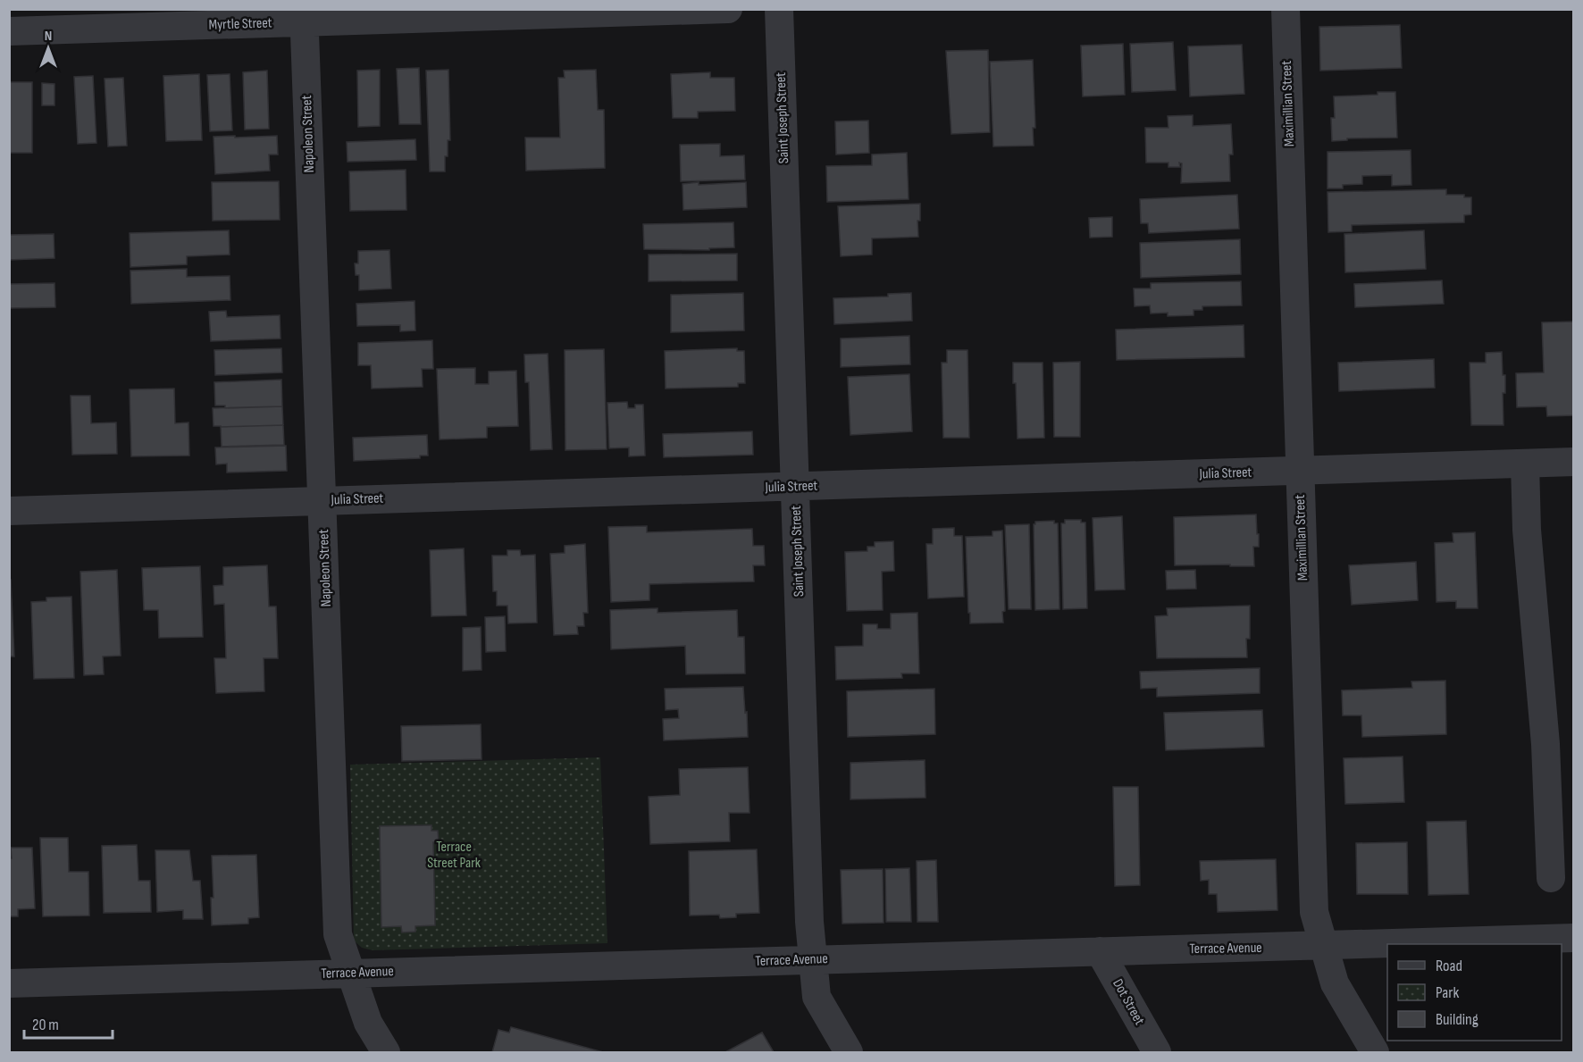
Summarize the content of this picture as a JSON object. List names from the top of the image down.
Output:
{
  "streets": {
    "street": [
      "Myrtle Street",
      "Maximillian Street",
      "Saint Joseph Street",
      "Napoleon Street",
      "Julia Street",
      "Terrace Avenue",
      "Dot Street"
    ]
  },
  "crossings": [
    ["Myrtle Street", "Napoleon Street"],
    ["Maximillian Street", "Julia Street"],
    ["Maximillian Street", "Terrace Avenue"],
    ["Saint Joseph Street", "Julia Street"],
    ["Saint Joseph Street", "Terrace Avenue"],
    ["Napoleon Street", "Julia Street"],
    ["Napoleon Street", "Terrace Avenue"],
    ["Terrace Avenue", "Dot Street"]
  ],
  "parks": ["Terrace Street Park"],
  "legend": ["Road", "Park", "Building"],
  "scale_bar": "20 m",
  "north": "top"
}
